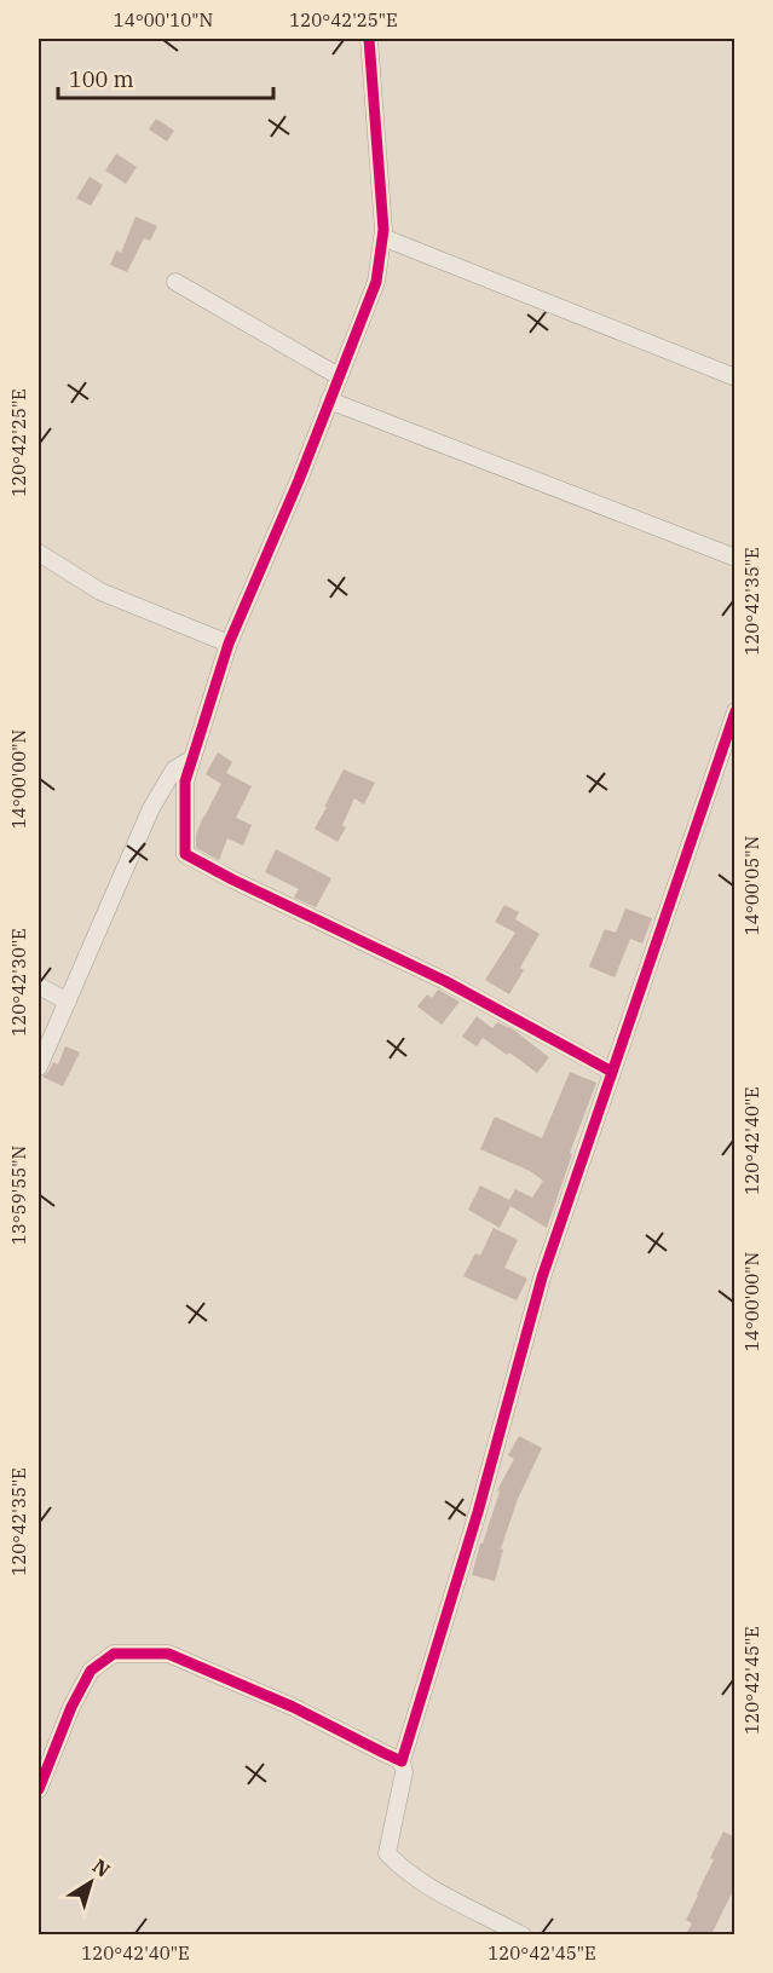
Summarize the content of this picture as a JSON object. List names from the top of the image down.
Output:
{
  "scale_bar": "100 m",
  "north": "top right",
  "coordinates": [
    "14°00'10\"N",
    "120°42'25\"E",
    "120°42'35\"E",
    "14°00'00\"N",
    "14°00'05\"N",
    "120°42'30\"E",
    "120°42'40\"E",
    "13°59'55\"N",
    "120°42'45\"E"
  ]
}
